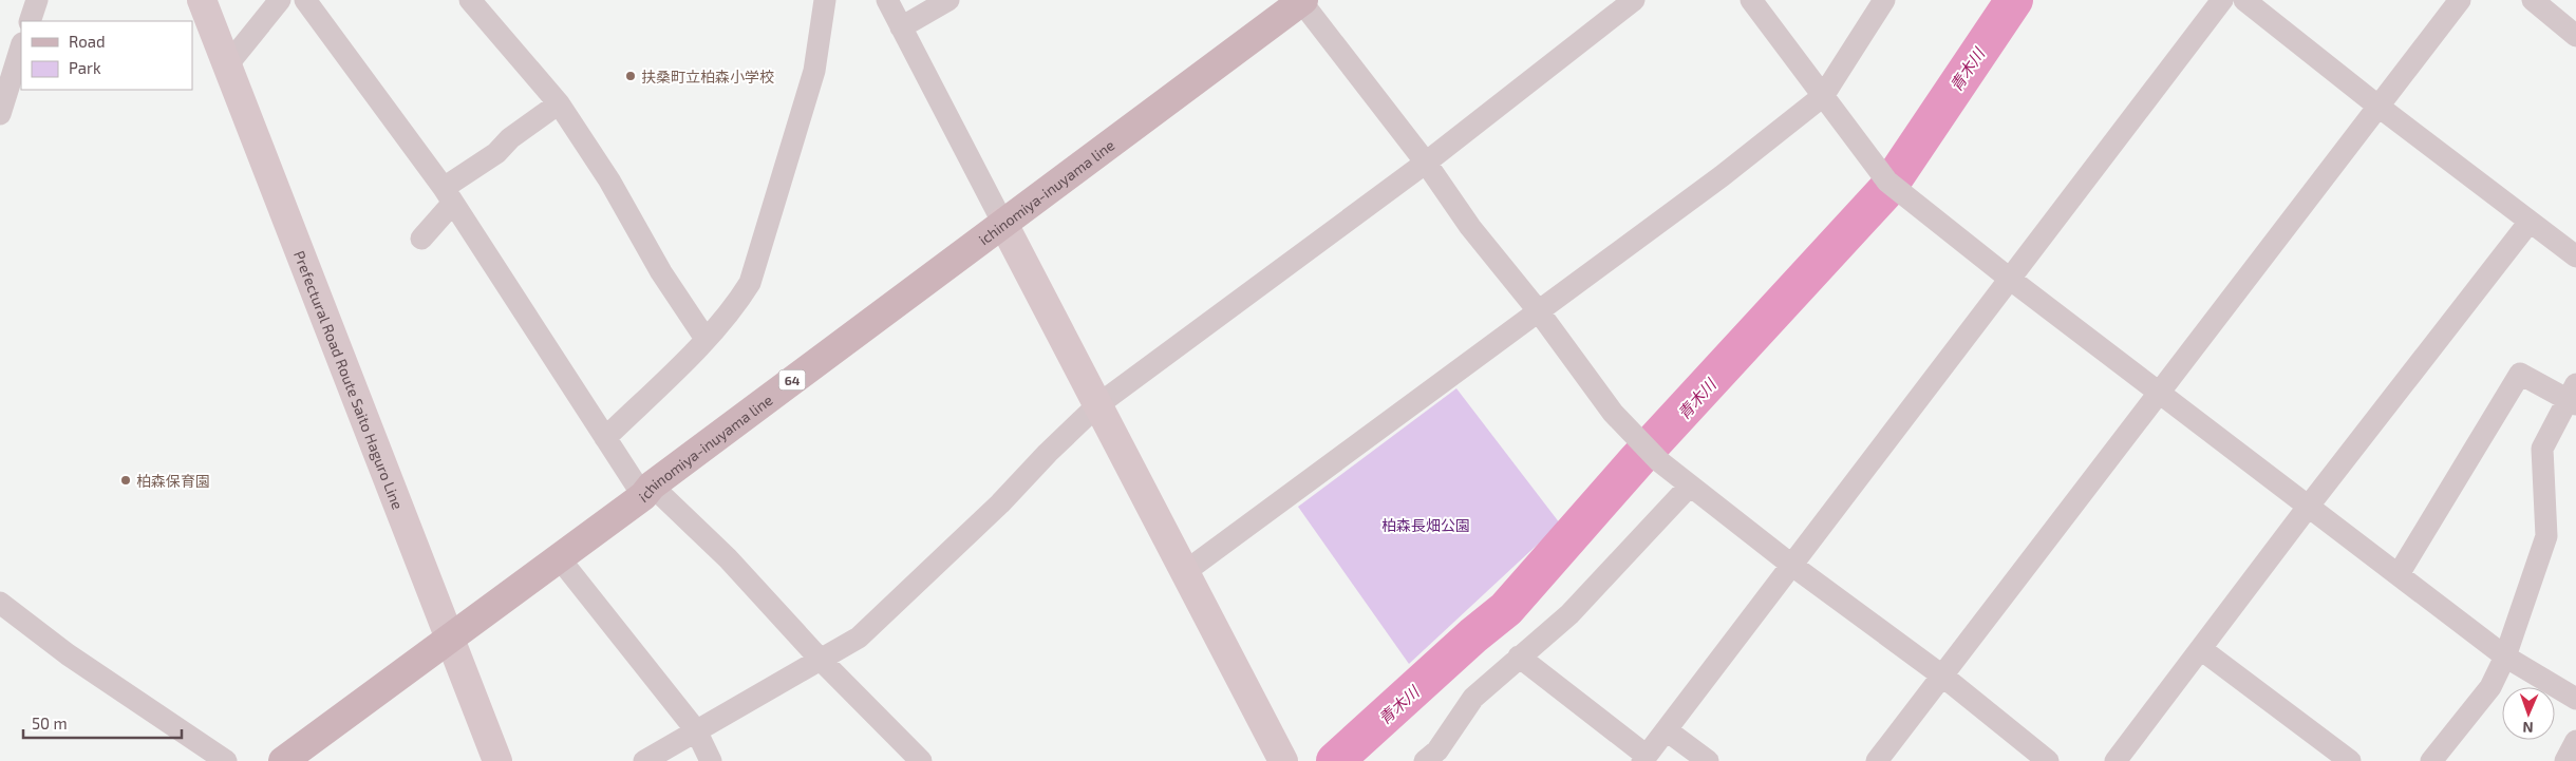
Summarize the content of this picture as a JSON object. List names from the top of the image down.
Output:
{
  "streets": {
    "main road": ["ichinomiya-inuyama line", "Prefectural Road Route Saito Haguro Line", "64"]
  },
  "crossings": [
    ["ichinomiya-inuyama line", "Prefectural Road Route Saito Haguro Line"]
  ],
  "water": ["青木川"],
  "parks": ["柏森長畑公園"],
  "places": ["扶桑町立柏森小学校", "柏森保育園"],
  "legend": ["Road", "Park"],
  "scale_bar": "50 m",
  "north": "bottom"
}
